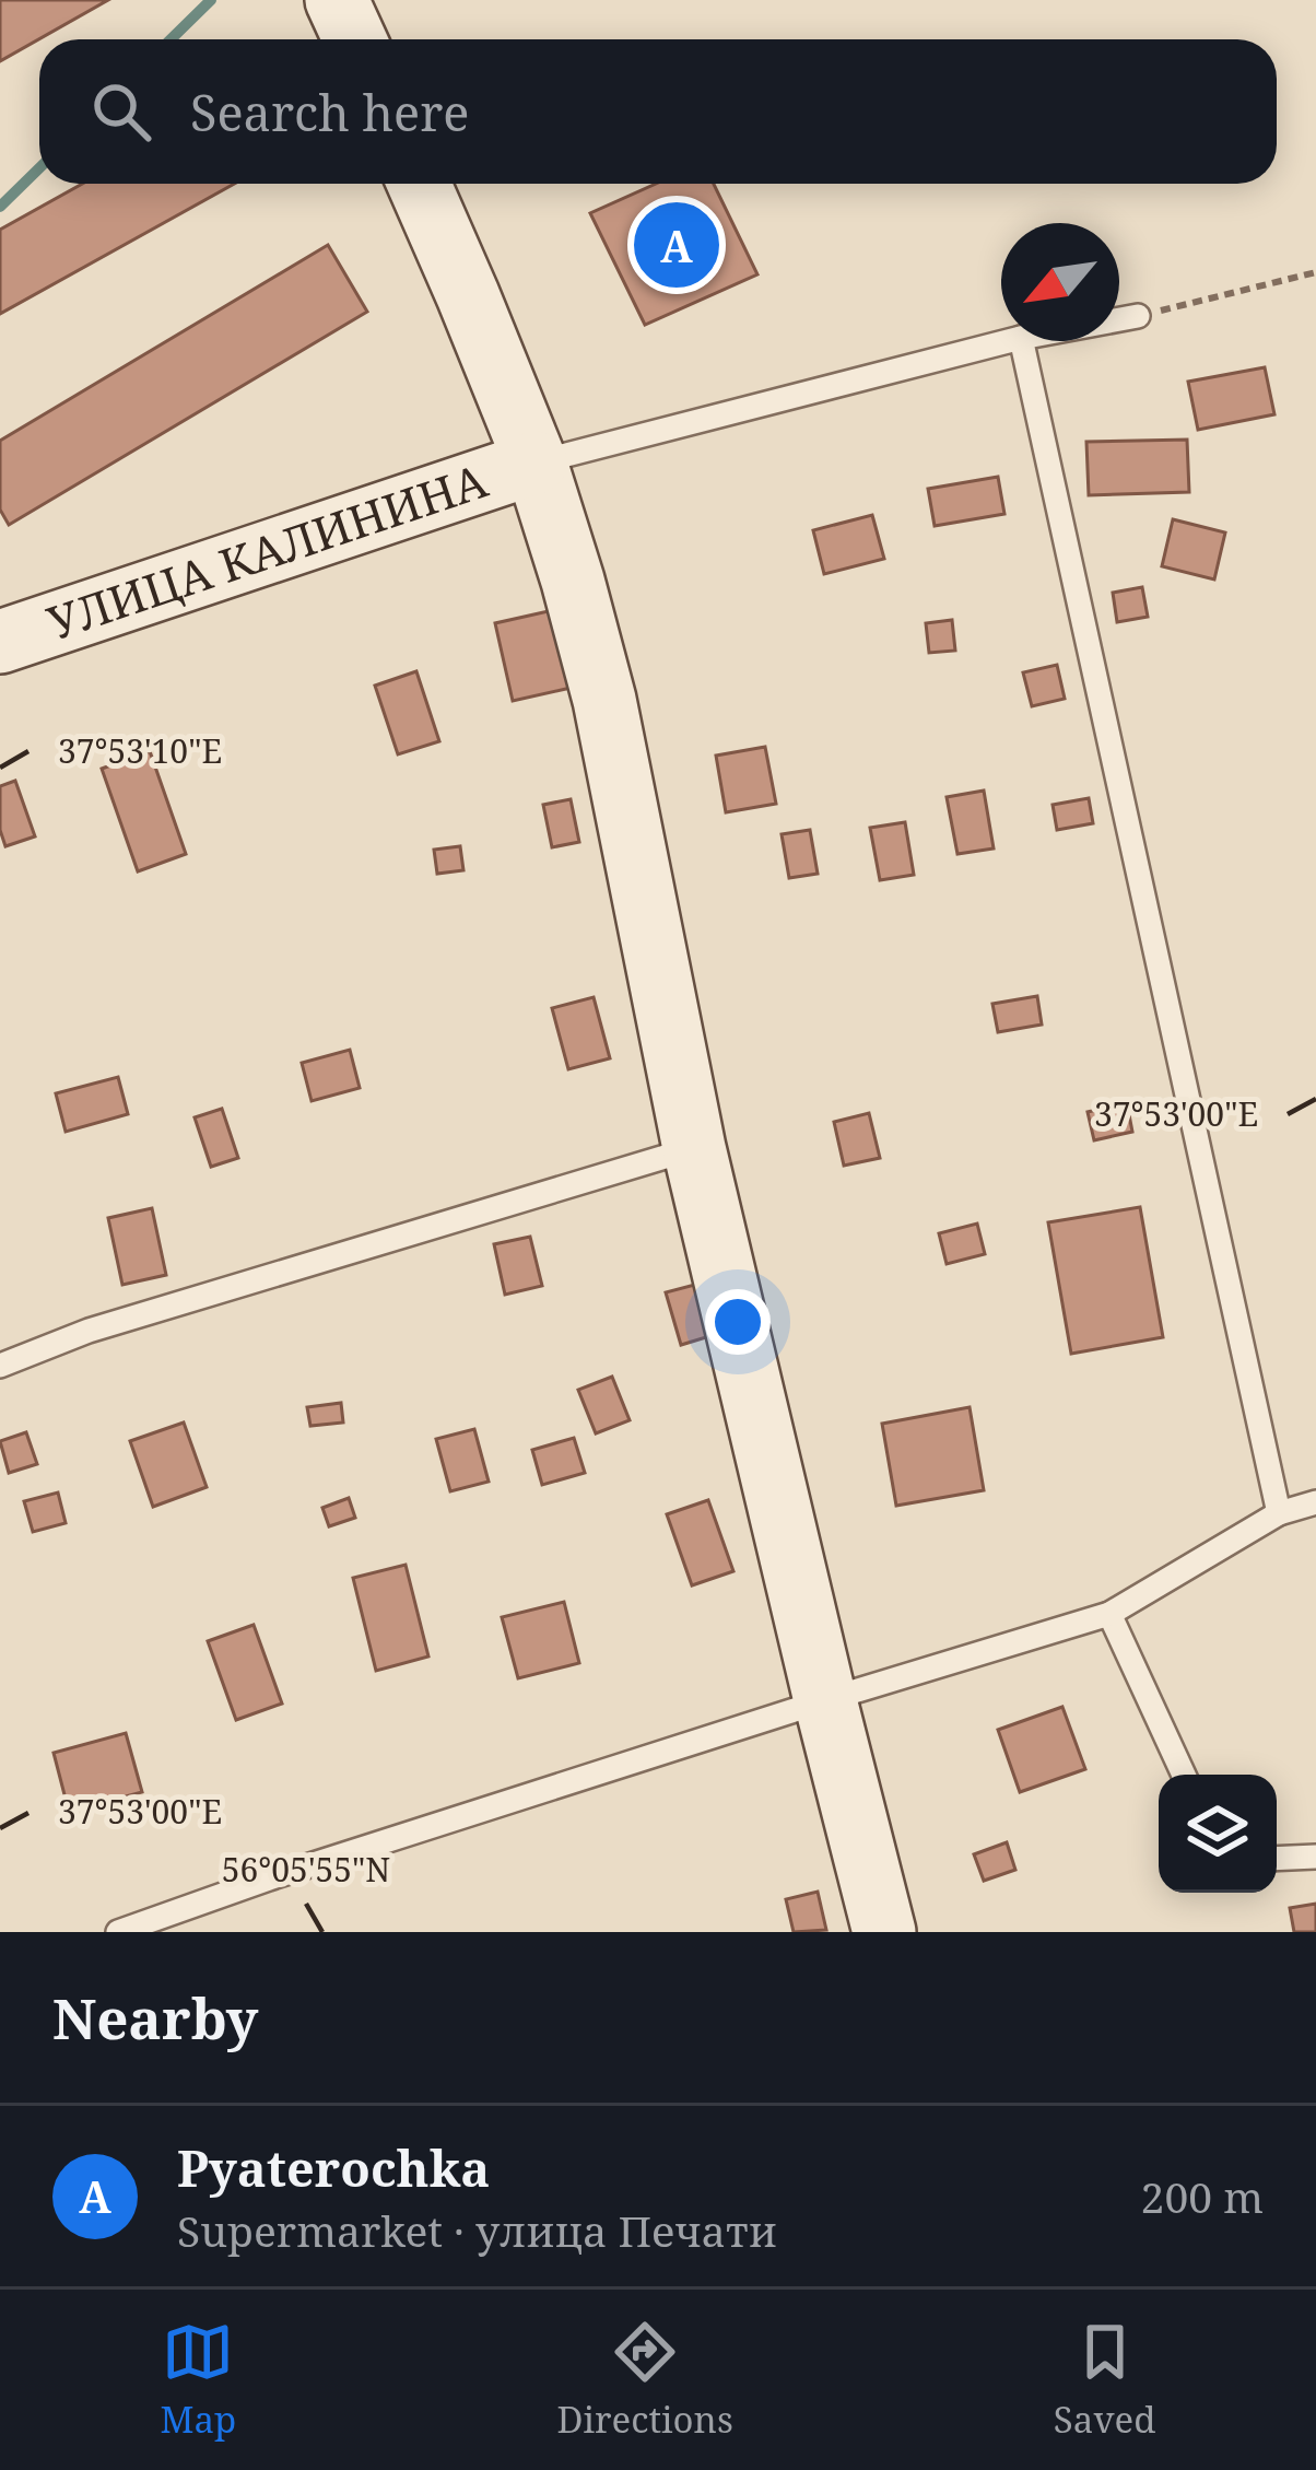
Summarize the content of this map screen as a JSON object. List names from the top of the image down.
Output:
{
  "streets": {
    "street": ["УЛИЦА КАЛИНИНА"]
  },
  "north": "bottom left",
  "page": {
    "search": "Search here",
    "pins": "A",
    "heading": "Nearby",
    "list": [
      {
        "mark": "A",
        "name": "Pyaterochka",
        "note": "Supermarket · улица Печати",
        "value": "200 m"
      }
    ],
    "nav": ["Map", "Directions", "Saved"]
  },
  "coordinates": ["37°53'10\"E", "37°53'00\"E", "56°05'55\"N"]
}
